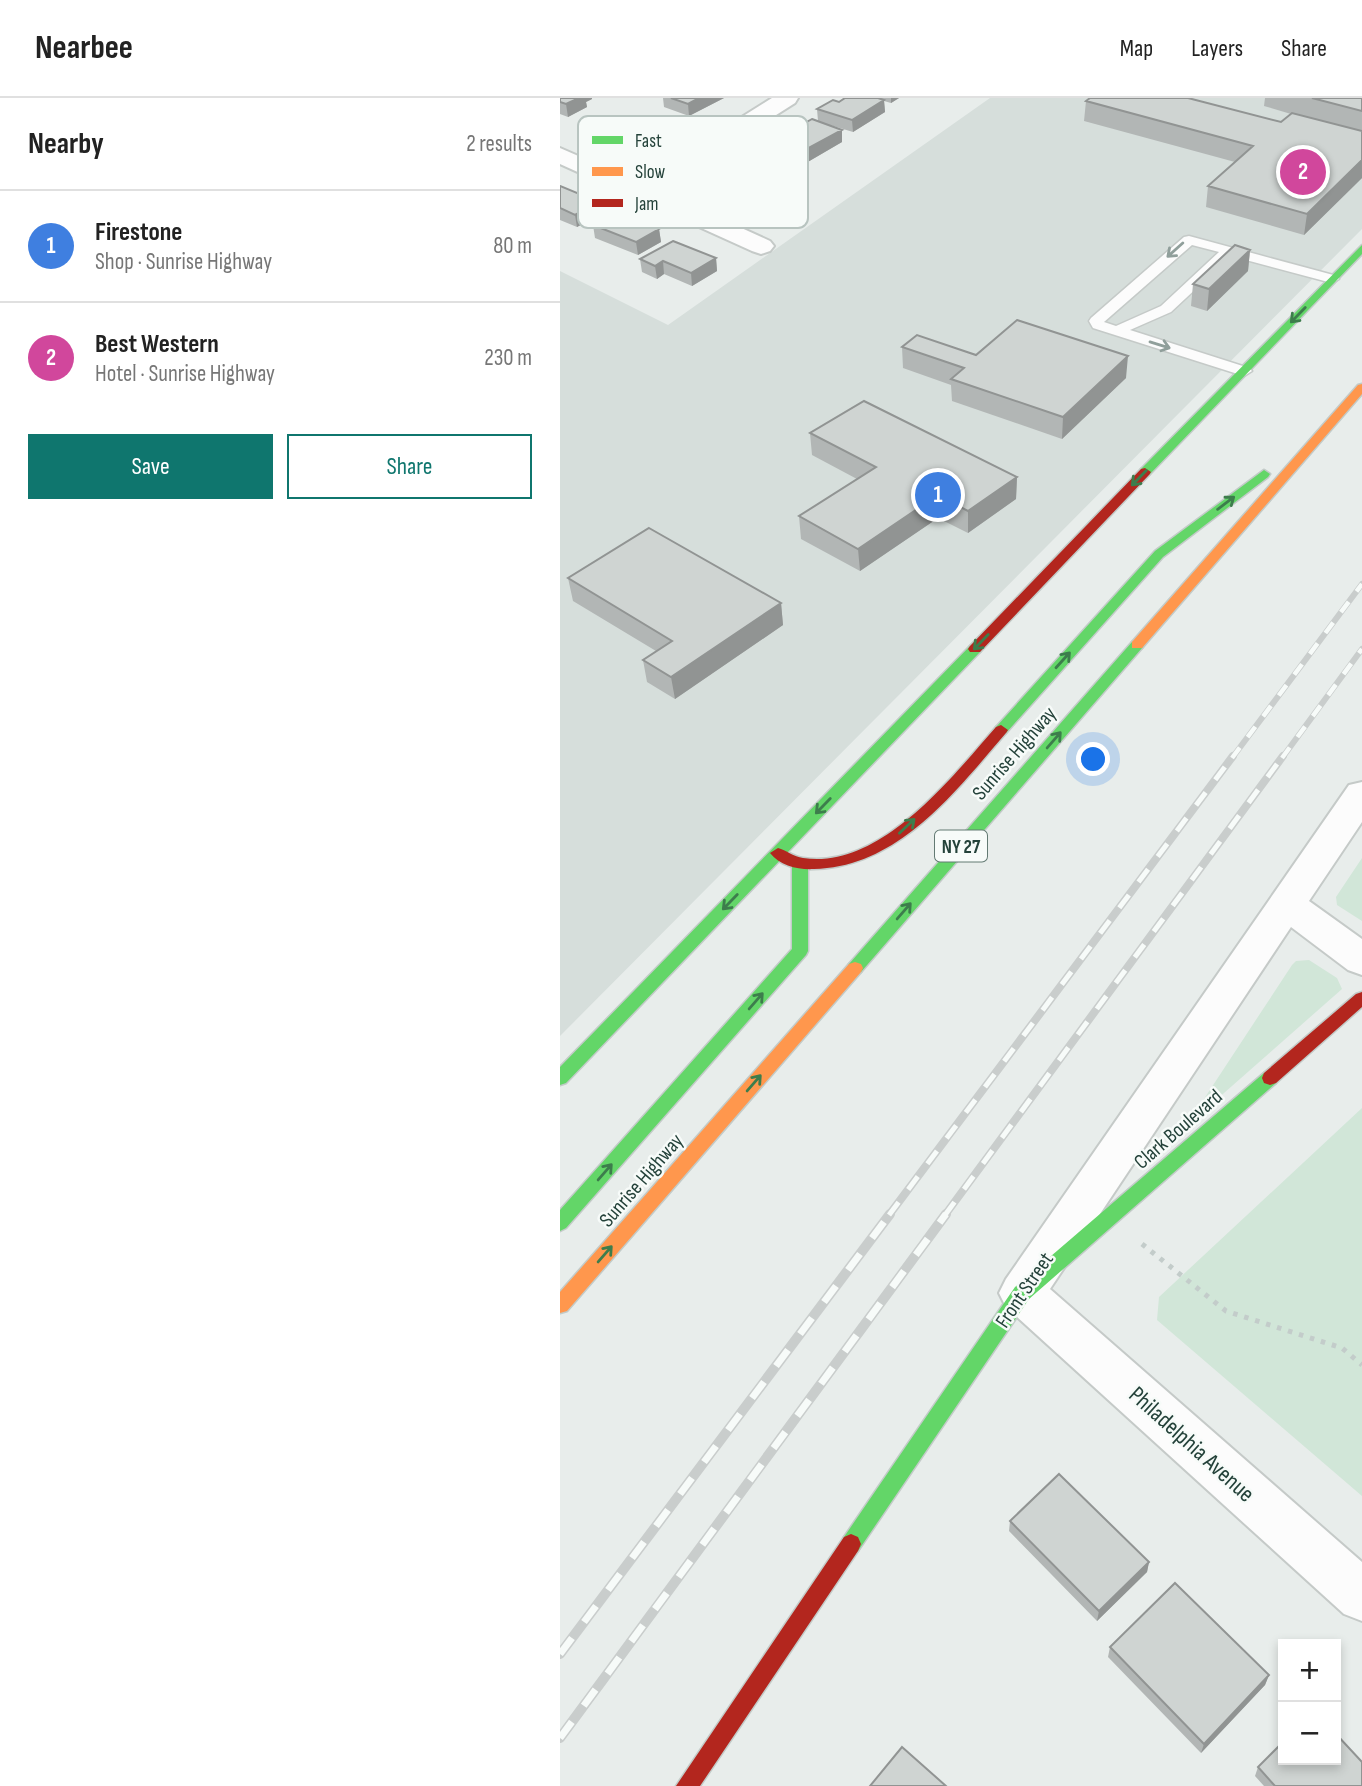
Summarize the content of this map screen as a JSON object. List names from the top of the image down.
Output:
{
  "streets": {
    "main road": [
      "Sunrise Highway",
      "NY 27",
      "Clark Boulevard",
      "Front Street"
    ],
    "street": ["Philadelphia Avenue"]
  },
  "crossings": [
    ["Clark Boulevard", "Front Street"],
    ["Clark Boulevard", "Philadelphia Avenue"],
    ["Front Street", "Philadelphia Avenue"]
  ],
  "legend": ["Fast", "Slow", "Jam"],
  "page": {
    "header": "Nearbee",
    "nav": ["Map", "Layers", "Share"],
    "heading": ["Nearby", "2 results"],
    "pins": ["2", "1"],
    "list": [
      {
        "mark": "1",
        "name": "Firestone",
        "note": "Shop · Sunrise Highway",
        "value": "80 m"
      },
      {
        "mark": "2",
        "name": "Best Western",
        "note": "Hotel · Sunrise Highway",
        "value": "230 m"
      }
    ],
    "buttons": ["Save", "Share"],
    "map_buttons": ["+", "−"]
  }
}
